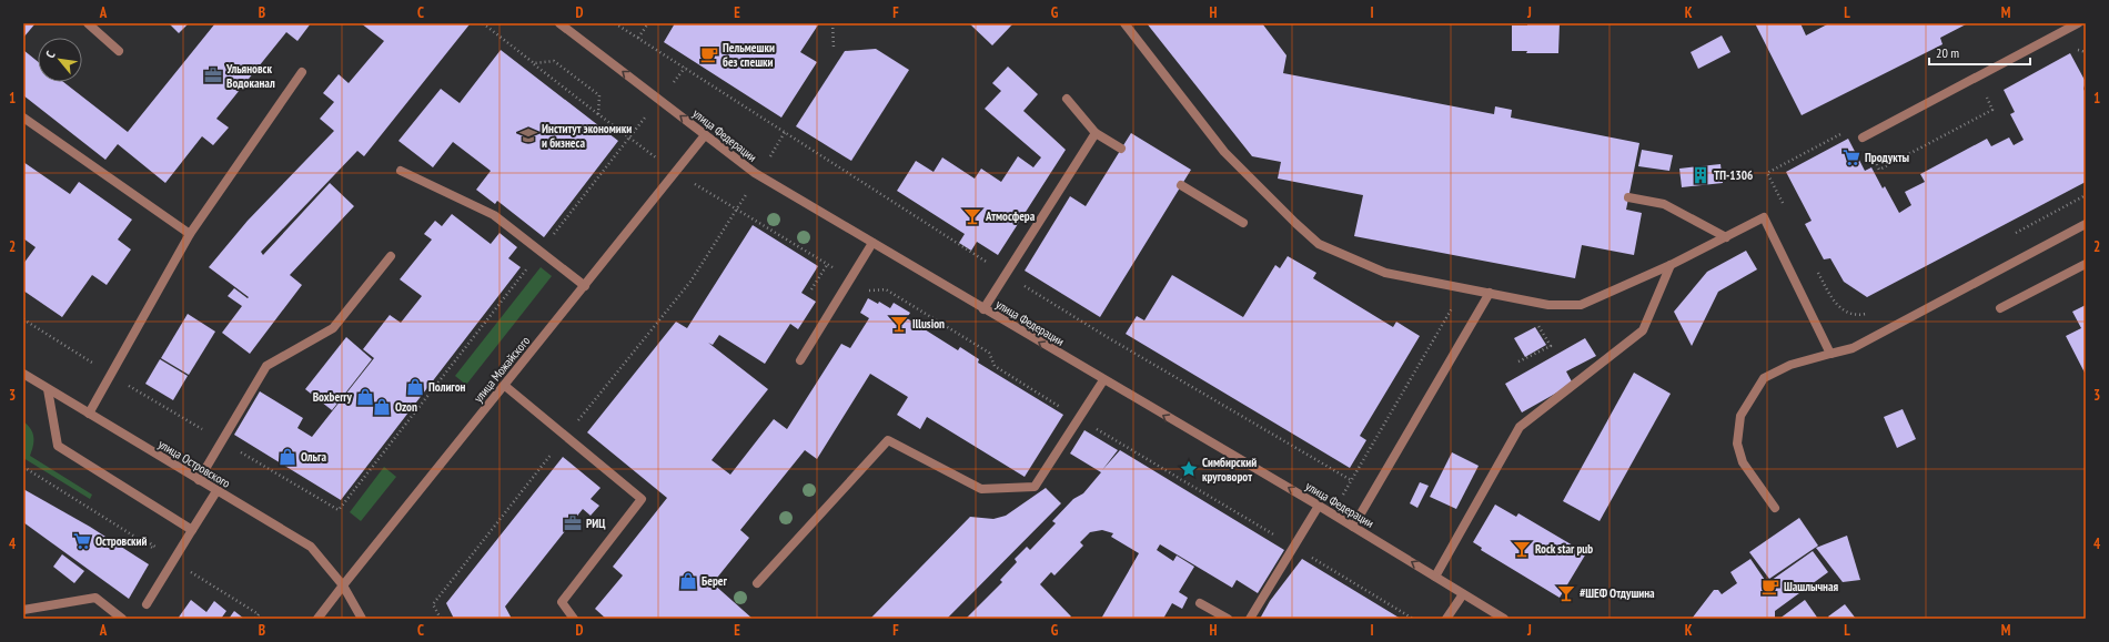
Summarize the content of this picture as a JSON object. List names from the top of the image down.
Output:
{
  "streets": {
    "street": ["улица Федерации", "улица Можайского", "улица Островского"]
  },
  "crossings": [
    ["улица Федерации", "улица Можайского"],
    ["улица Можайского", "улица Островского"]
  ],
  "one_way": ["улица Федерации"],
  "places": {
    "cafe": ["Пельмешки без спешки", "Шашлычная"],
    "office": ["Ульяновск Водоканал", "РИЦ"],
    "school or university": ["Институт экономики и бизнеса"],
    "supermarket": ["Продукты", "Островский"],
    "building": ["ТП-1306"],
    "bar": [
      "Атмосфера",
      "Illusion",
      "Rock star pub",
      "#ШЕФ Отдушина"
    ],
    "shop": [
      "Полигон",
      "Boxberry",
      "Ozon",
      "Ольга",
      "Берег"
    ],
    "place": ["Симбирский круговорот"]
  },
  "scale_bar": "20 m",
  "north": "top left",
  "grid": {
    "columns": [
      "A",
      "B",
      "C",
      "D",
      "E",
      "F",
      "G",
      "H",
      "I",
      "J",
      "K",
      "L",
      "M"
    ],
    "rows": [
      "1",
      "2",
      "3",
      "4"
    ]
  }
}
